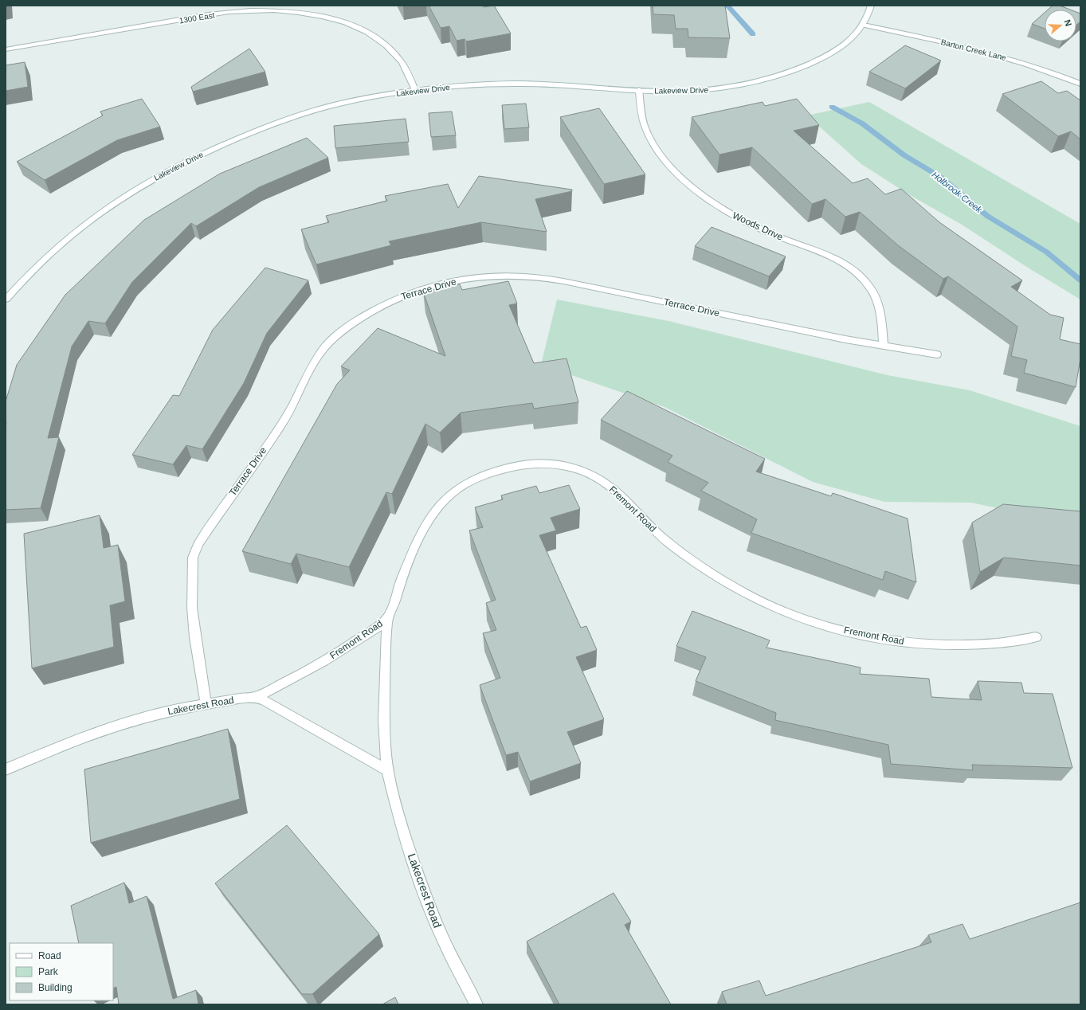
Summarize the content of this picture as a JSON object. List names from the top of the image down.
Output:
{
  "streets": {
    "street": [
      "1300 East",
      "Barton Creek Lane",
      "Lakeview Drive",
      "Woods Drive",
      "Terrace Drive",
      "Fremont Road",
      "Lakecrest Road"
    ]
  },
  "crossings": [
    ["1300 East", "Lakeview Drive"],
    ["Barton Creek Lane", "Lakeview Drive"],
    ["Lakeview Drive", "Woods Drive"],
    ["Woods Drive", "Terrace Drive"],
    ["Terrace Drive", "Lakecrest Road"],
    ["Fremont Road", "Lakecrest Road"]
  ],
  "water": ["Holbrook Creek"],
  "legend": ["Road", "Park", "Building"],
  "north": "right"
}
